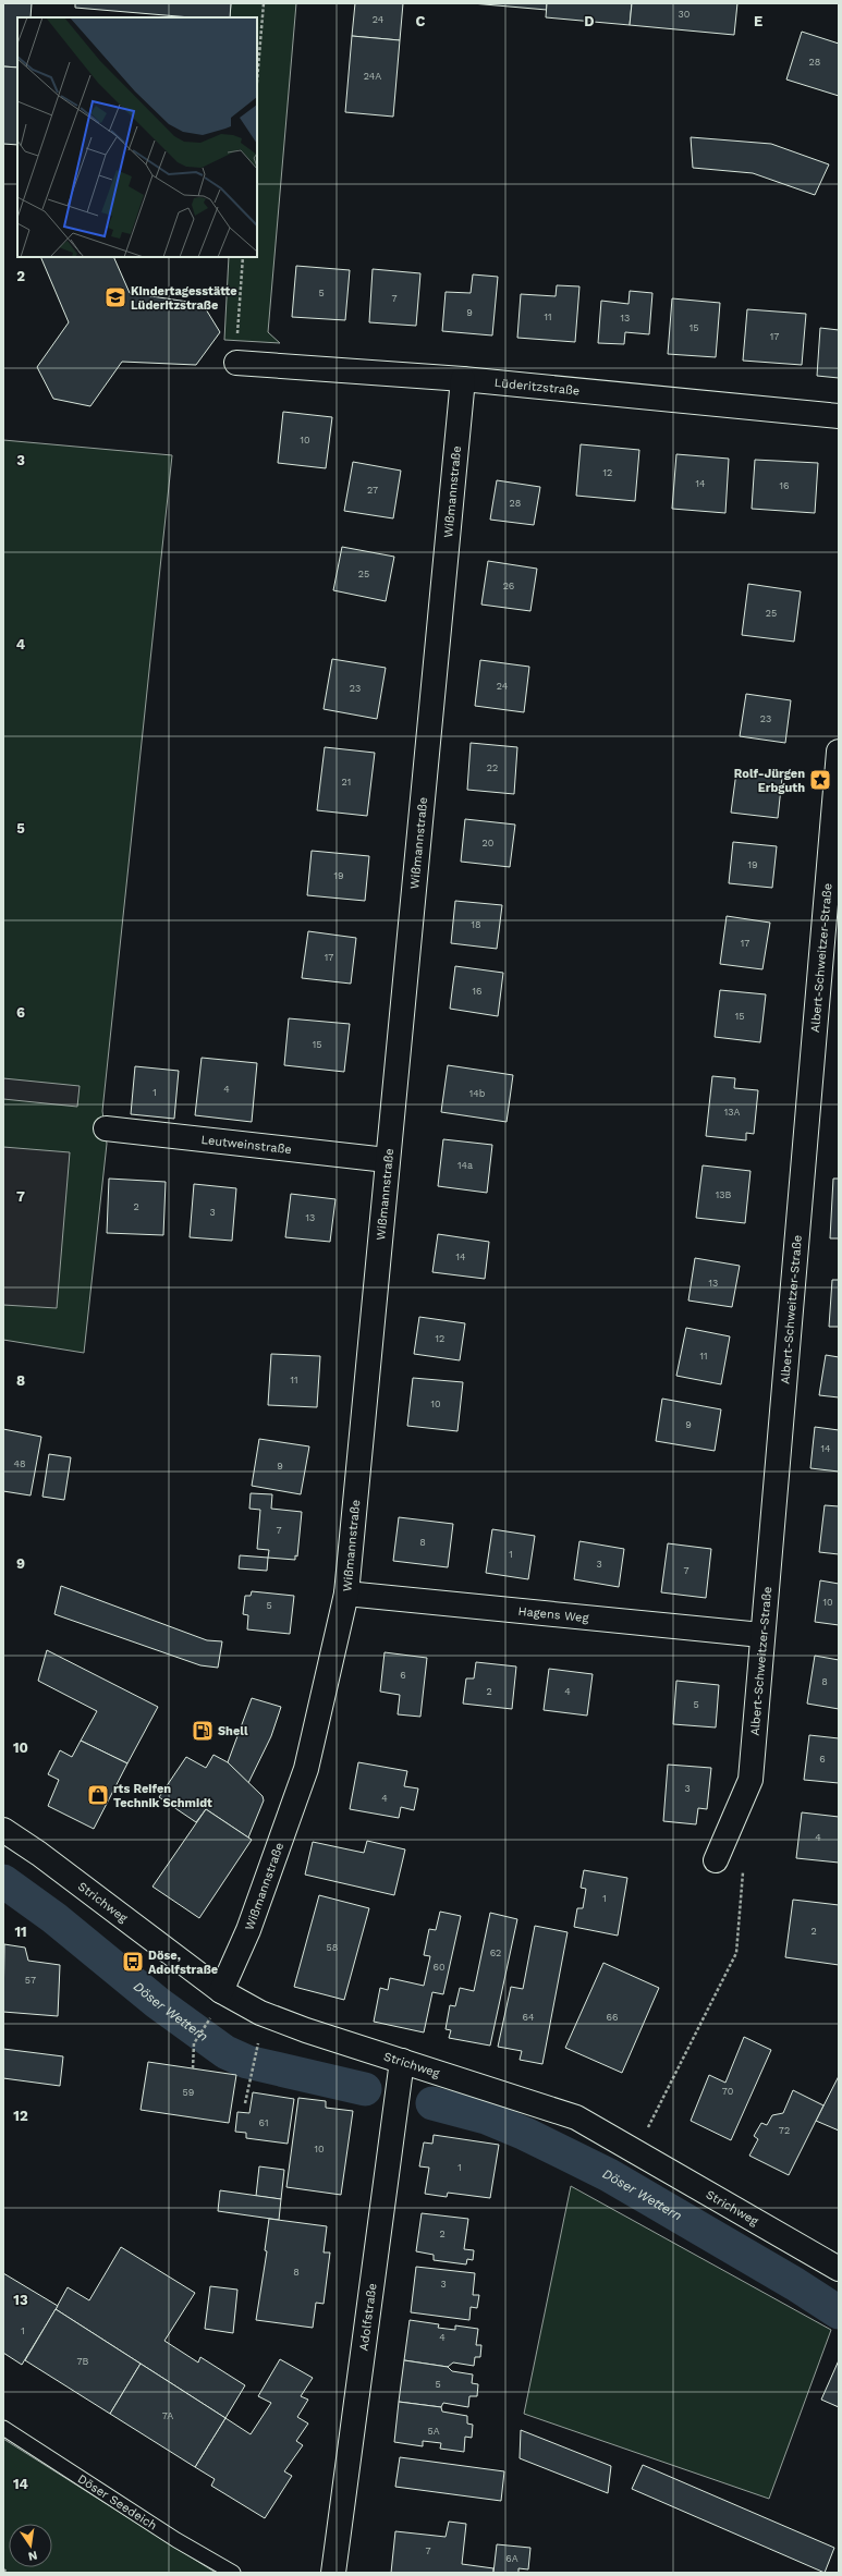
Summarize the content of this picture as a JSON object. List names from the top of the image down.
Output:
{
  "streets": {
    "street": [
      "Lüderitzstraße",
      "Wißmannstraße",
      "Albert-Schweitzer-Straße",
      "Leutweinstraße",
      "Hagens Weg",
      "Strichweg",
      "Adolfstraße"
    ],
    "lane": ["Döser Seedeich"]
  },
  "crossings": [
    ["Lüderitzstraße", "Wißmannstraße"],
    ["Wißmannstraße", "Leutweinstraße"],
    ["Wißmannstraße", "Hagens Weg"],
    ["Wißmannstraße", "Strichweg"],
    ["Albert-Schweitzer-Straße", "Hagens Weg"],
    ["Strichweg", "Adolfstraße"]
  ],
  "water": ["Döser Wettern"],
  "places": {
    "school or university": ["Kindertagesstätte Lüderitzstraße"],
    "place": ["Rolf-Jürgen Erbguth"],
    "fuel station": ["Shell"],
    "shop": ["rts Reifen Technik Schmidt"],
    "bus stop": ["Döse, Adolfstraße"]
  },
  "house_numbers": [
    "30",
    "24",
    "28",
    "24A",
    "5",
    "7",
    "9",
    "11",
    "13",
    "15",
    "17",
    "10",
    "12",
    "14",
    "16",
    "27",
    "28",
    "25",
    "26",
    "25",
    "24",
    "23",
    "23",
    "22",
    "21",
    "20",
    "19",
    "19",
    "18",
    "17",
    "17",
    "16",
    "15",
    "15",
    "4",
    "1",
    "14b",
    "13A",
    "14a",
    "13B",
    "2",
    "3",
    "13",
    "14",
    "13",
    "12",
    "11",
    "11",
    "10",
    "9",
    "14",
    "48",
    "9",
    "7",
    "8",
    "1",
    "3",
    "7",
    "10",
    "5",
    "6",
    "8",
    "2",
    "4",
    "5",
    "6",
    "3",
    "4",
    "4",
    "1",
    "2",
    "58",
    "62",
    "60",
    "57",
    "64",
    "66",
    "70",
    "59",
    "61",
    "72",
    "10",
    "1",
    "2",
    "8",
    "3",
    "1",
    "4",
    "7B",
    "5",
    "7A",
    "5A",
    "7",
    "6A"
  ],
  "north": "bottom",
  "grid": {
    "columns": ["C", "D", "E"],
    "rows": [
      "2",
      "3",
      "4",
      "5",
      "6",
      "7",
      "8",
      "9",
      "10",
      "11",
      "12",
      "13",
      "14"
    ]
  }
}
